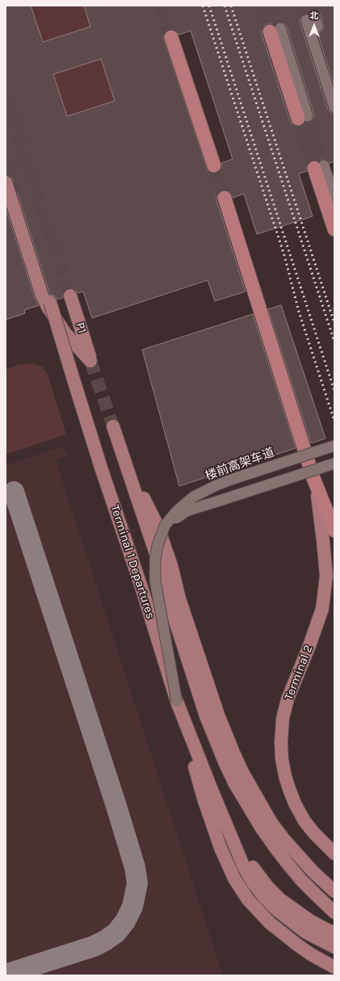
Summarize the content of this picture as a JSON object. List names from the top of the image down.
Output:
{
  "streets": {
    "main road": ["P1", "Terminal 1 Departures", "Terminal 2"],
    "street": ["楼前高架车道"]
  },
  "crossings": [
    ["楼前高架车道", "Terminal 1 Departures"]
  ],
  "north": "top"
}
